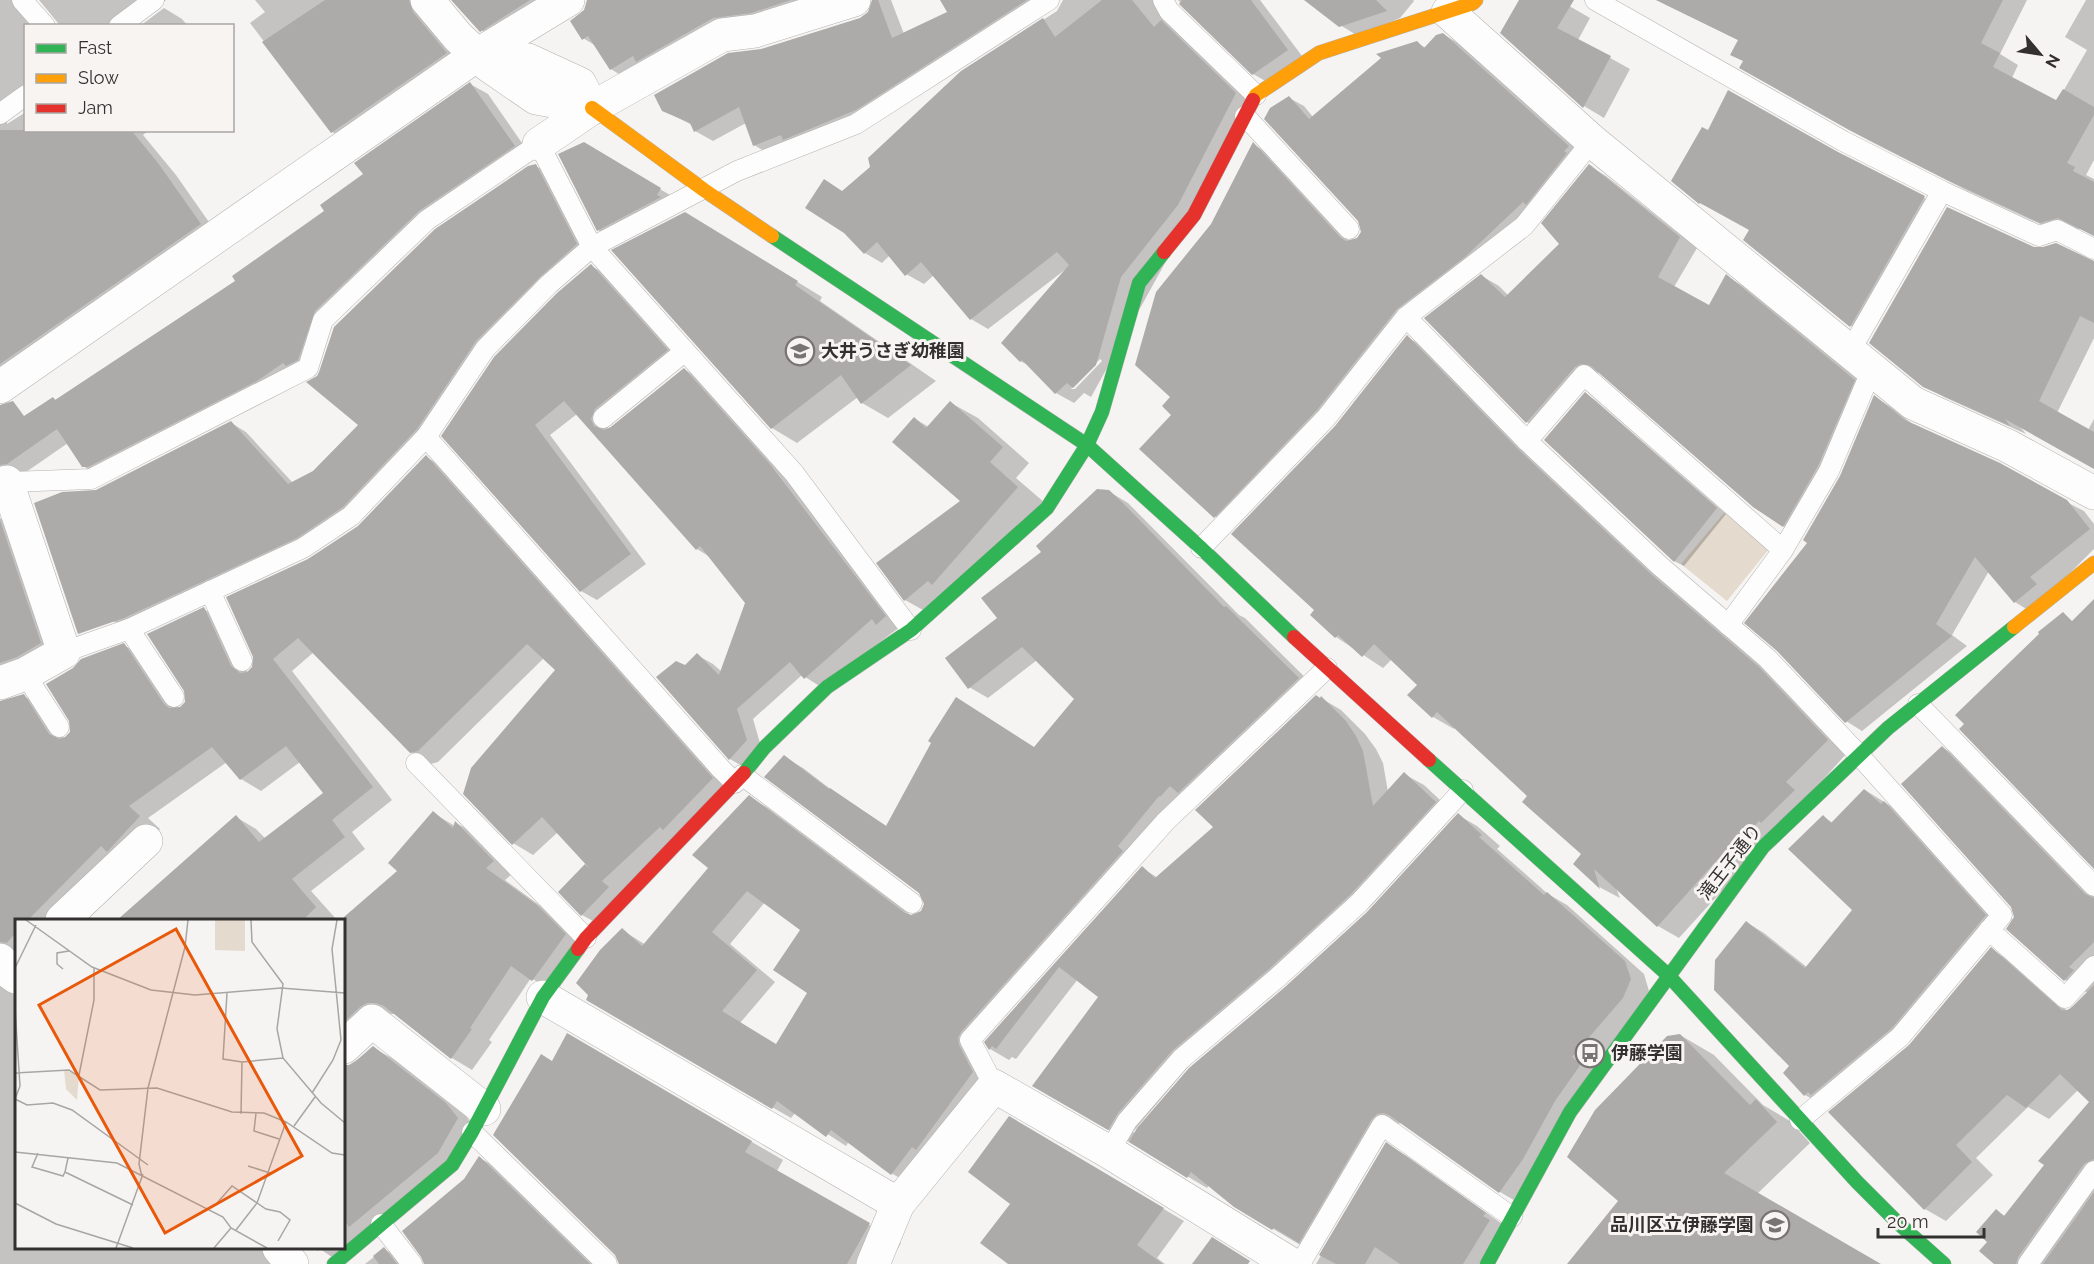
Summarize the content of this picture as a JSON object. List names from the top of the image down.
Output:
{
  "streets": {
    "street": ["滝王子通り"]
  },
  "places": {
    "school or university": ["大井うさぎ幼稚園", "品川区立伊藤学園"],
    "bus stop": ["伊藤学園"]
  },
  "legend": ["Fast", "Slow", "Jam"],
  "scale_bar": "20 m",
  "north": "bottom right"
}
